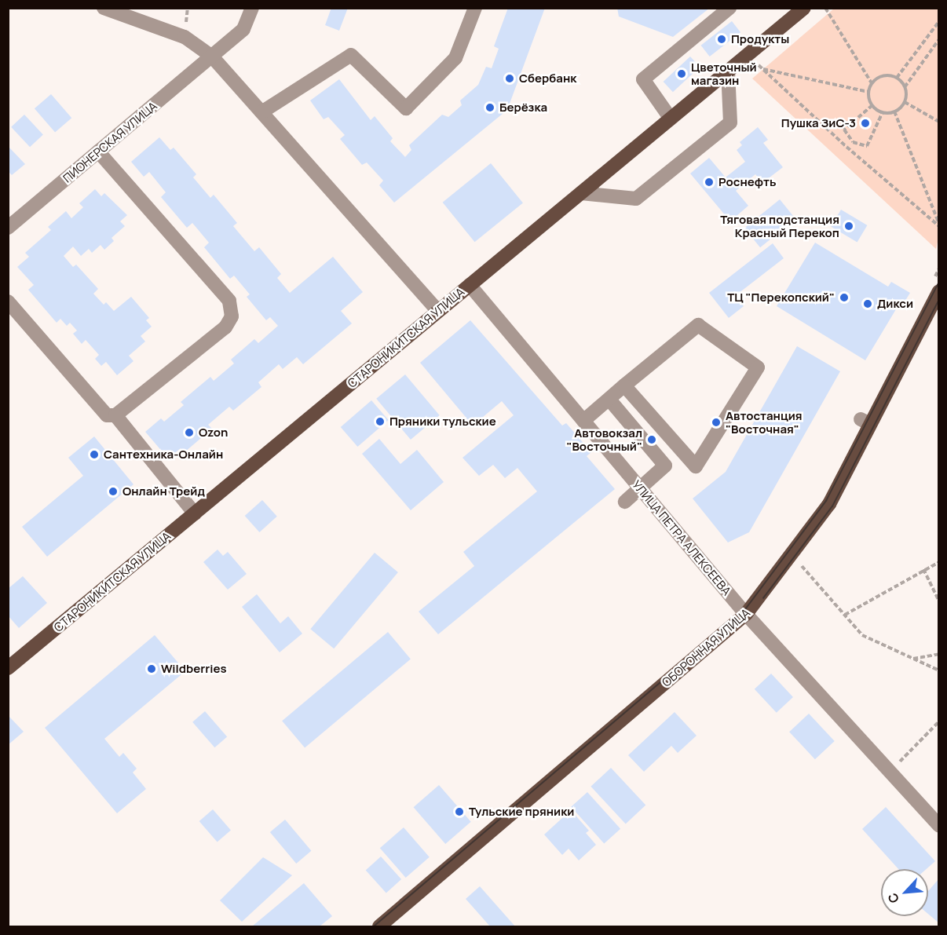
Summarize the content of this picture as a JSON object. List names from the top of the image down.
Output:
{
  "streets": {
    "main road": ["СТАРОНИКИТСКАЯ УЛИЦА", "ОБОРОННАЯ УЛИЦА"],
    "street": ["ПИОНЕРСКАЯ УЛИЦА", "УЛИЦА ПЕТРА АЛЕКСЕЕВА"]
  },
  "crossings": [
    ["СТАРОНИКИТСКАЯ УЛИЦА", "УЛИЦА ПЕТРА АЛЕКСЕЕВА"],
    ["УЛИЦА ПЕТРА АЛЕКСЕЕВА", "ОБОРОННАЯ УЛИЦА"]
  ],
  "places": [
    "Продукты",
    "Цветочный магазин",
    "Сбербанк",
    "Берёзка",
    "Пушка ЗиС-3",
    "Роснефть",
    "Тяговая подстанция Красный Перекоп",
    "ТЦ \"Перекопский\"",
    "Дикси",
    "Пряники тульские",
    "Автостанция \"Восточная\"",
    "Ozon",
    "Автовокзал \"Восточный\"",
    "Сантехника-Онлайн",
    "Онлайн Трейд",
    "Wildberries",
    "Тульские пряники"
  ],
  "north": "bottom left"
}
